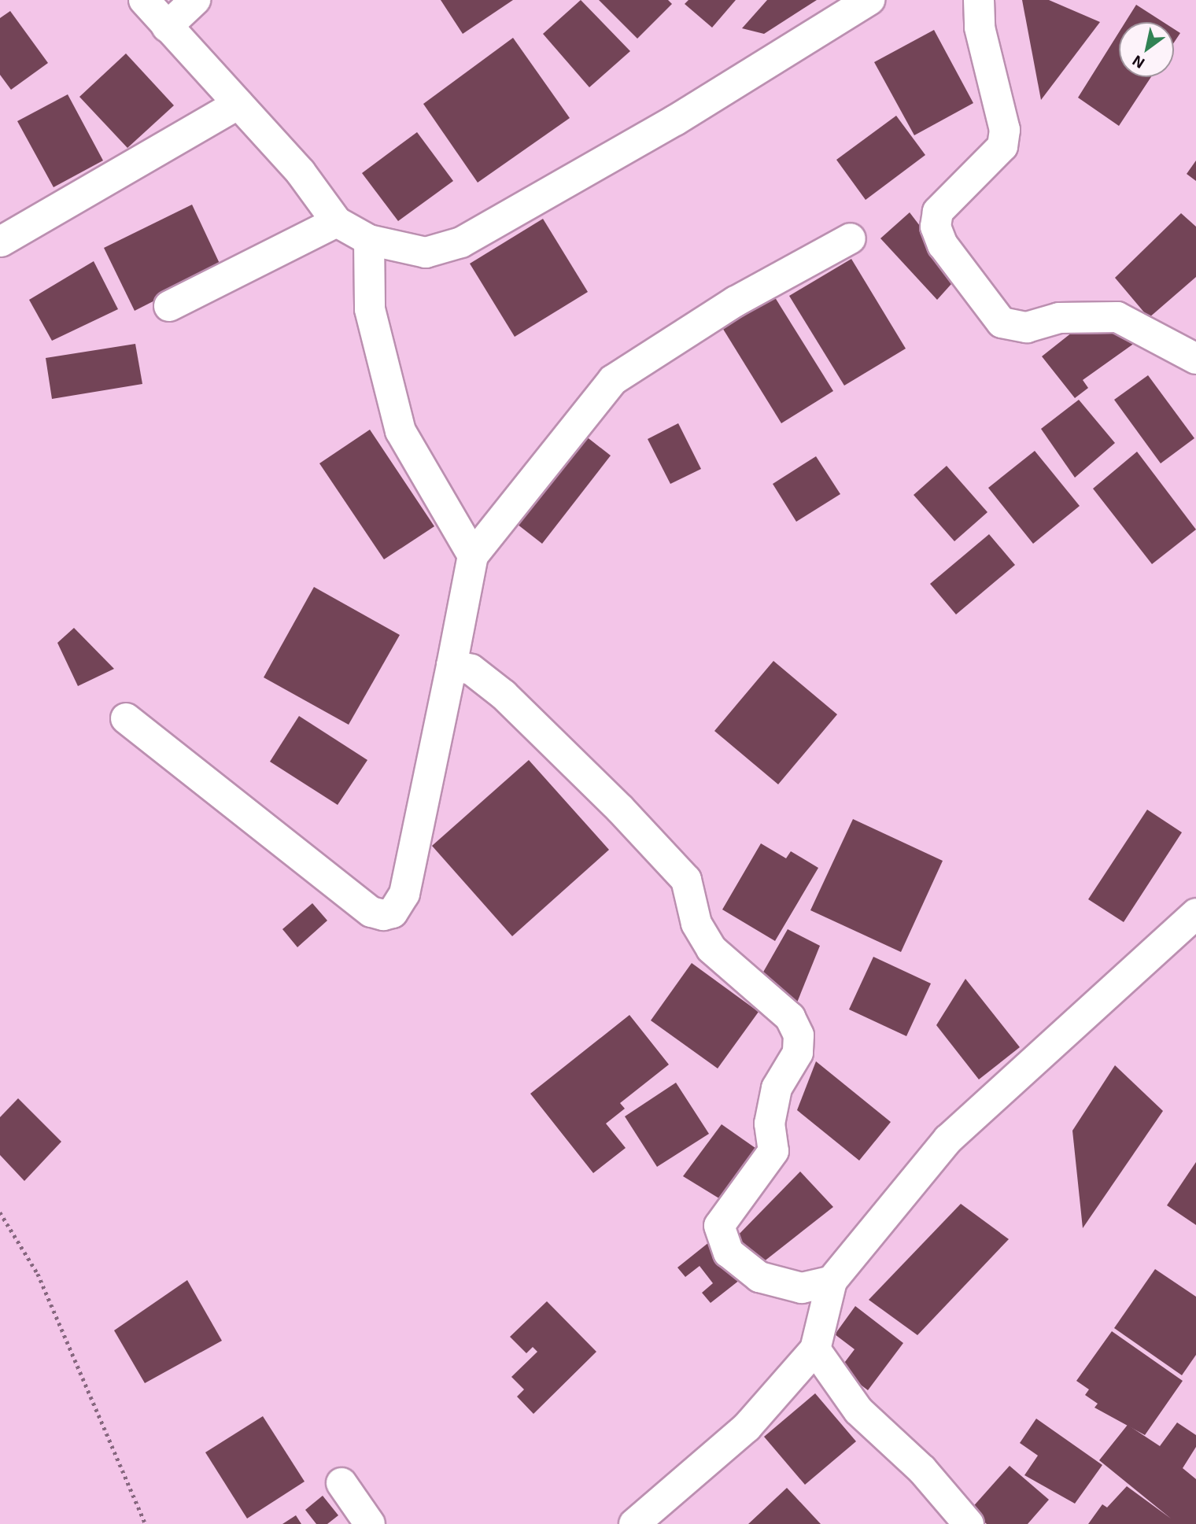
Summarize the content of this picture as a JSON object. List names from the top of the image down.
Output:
{
  "north": "bottom left"
}
